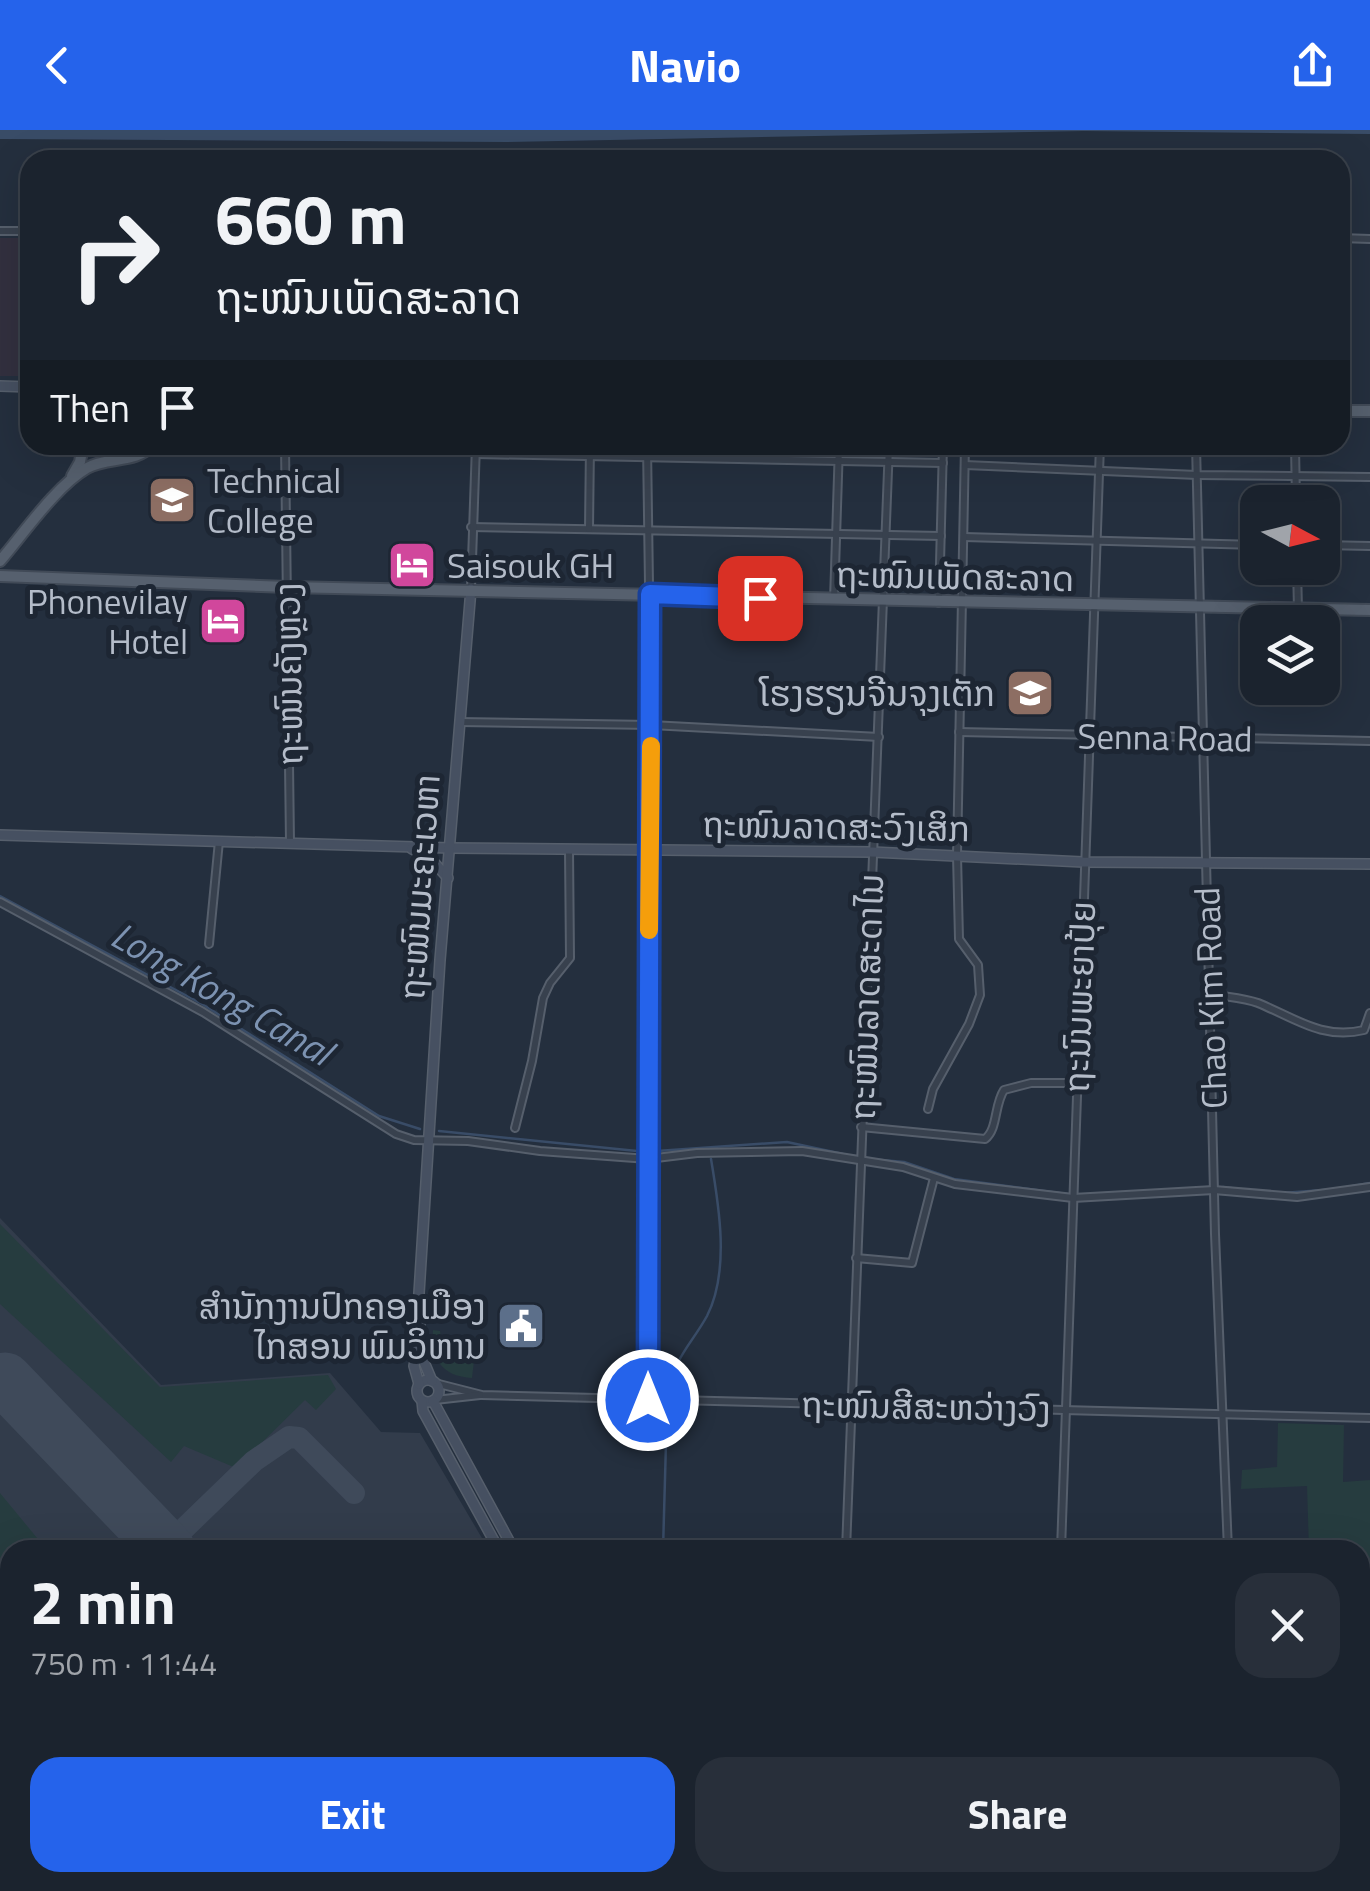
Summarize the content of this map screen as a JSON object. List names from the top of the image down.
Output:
{
  "streets": {
    "main road": ["ຖະໜົນເພັດສະລາດ"],
    "street": [
      "ຖະໜົນຄັງຫຼວງ",
      "Senna Road",
      "ຖະໜົນລາດສະວົງເສິກ",
      "ຖະໜົນມະຄະເວຫາ",
      "ຖະໜົນລາດສະດາໄນ",
      "ຖະນົນພະຍາປຸ້ຍ",
      "Chao Kim Road",
      "ຖະໜົນສີສະຫວ່າງວົງ"
    ]
  },
  "crossings": [
    ["ຖະໜົນເພັດສະລາດ", "ຖະໜົນຄັງຫຼວງ"],
    ["ຖະໜົນເພັດສະລາດ", "ຖະໜົນມະຄະເວຫາ"],
    ["ຖະໜົນເພັດສະລາດ", "ຖະໜົນລາດສະດາໄນ"],
    ["ຖະໜົນເພັດສະລາດ", "ຖະນົນພະຍາປຸ້ຍ"],
    ["ຖະໜົນເພັດສະລາດ", "Chao Kim Road"],
    ["ຖະໜົນຄັງຫຼວງ", "ຖະໜົນລາດສະວົງເສິກ"],
    ["Senna Road", "ຖະນົນພະຍາປຸ້ຍ"],
    ["Senna Road", "Chao Kim Road"],
    ["ຖະໜົນລາດສະວົງເສິກ", "ຖະໜົນມະຄະເວຫາ"],
    ["ຖະໜົນລາດສະວົງເສິກ", "ຖະໜົນລາດສະດາໄນ"],
    ["ຖະໜົນລາດສະວົງເສິກ", "ຖະນົນພະຍາປຸ້ຍ"],
    ["ຖະໜົນລາດສະວົງເສິກ", "Chao Kim Road"],
    ["ຖະໜົນລາດສະດາໄນ", "ຖະໜົນສີສະຫວ່າງວົງ"],
    ["ຖະນົນພະຍາປຸ້ຍ", "ຖະໜົນສີສະຫວ່າງວົງ"],
    ["Chao Kim Road", "ຖະໜົນສີສະຫວ່າງວົງ"]
  ],
  "water": ["Long Kong Canal"],
  "places": {
    "school or university": ["Technical College", "ໂຮງຮຽນຈີນຈຸງເຕັກ"],
    "hotel": ["Saisouk GH", "Phonevilay Hotel"],
    "public building": ["ສຳນັກງານປົກຄອງເມືອງ ໄກສອນ ພົມວິຫານ"]
  },
  "north": "right",
  "page": {
    "header": "Navio",
    "turn": ["660 m", "ຖະໜົນເພັດສະລາດ"],
    "then": "Then",
    "heading": ["2 min", "750 m · 11:44"],
    "buttons": ["Exit", "Share"]
  }
}
